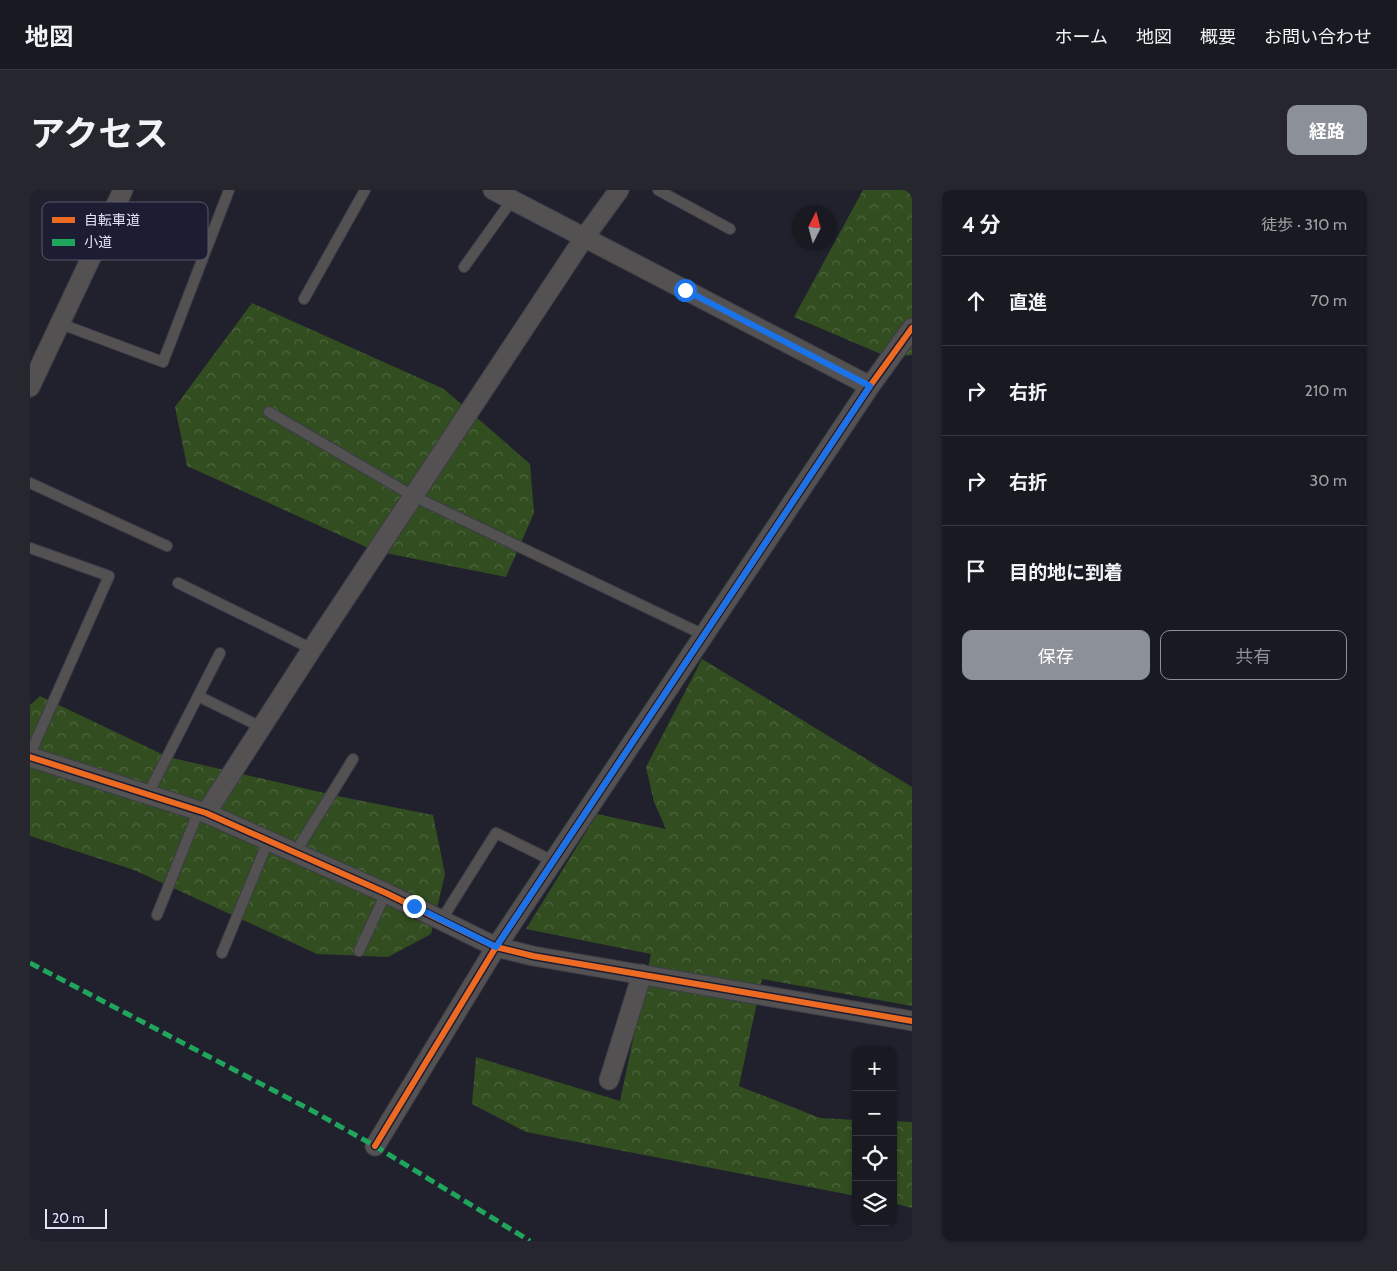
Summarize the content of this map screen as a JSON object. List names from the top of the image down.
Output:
{
  "legend": ["自転車道", "小道"],
  "scale_bar": "20 m",
  "north": "top",
  "page": {
    "header": "地図",
    "nav": [
      "ホーム",
      "地図",
      "概要",
      "お問い合わせ"
    ],
    "title": "アクセス",
    "buttons": [
      "経路",
      ["保存", "共有"]
    ],
    "heading": ["4 分", "徒歩 · 310 m"],
    "list": [
      ["直進", "70 m"],
      ["右折", "210 m"],
      ["右折", "30 m"],
      "目的地に到着"
    ],
    "map_buttons": ["+", "−"],
    "scale": "20 m"
  }
}
